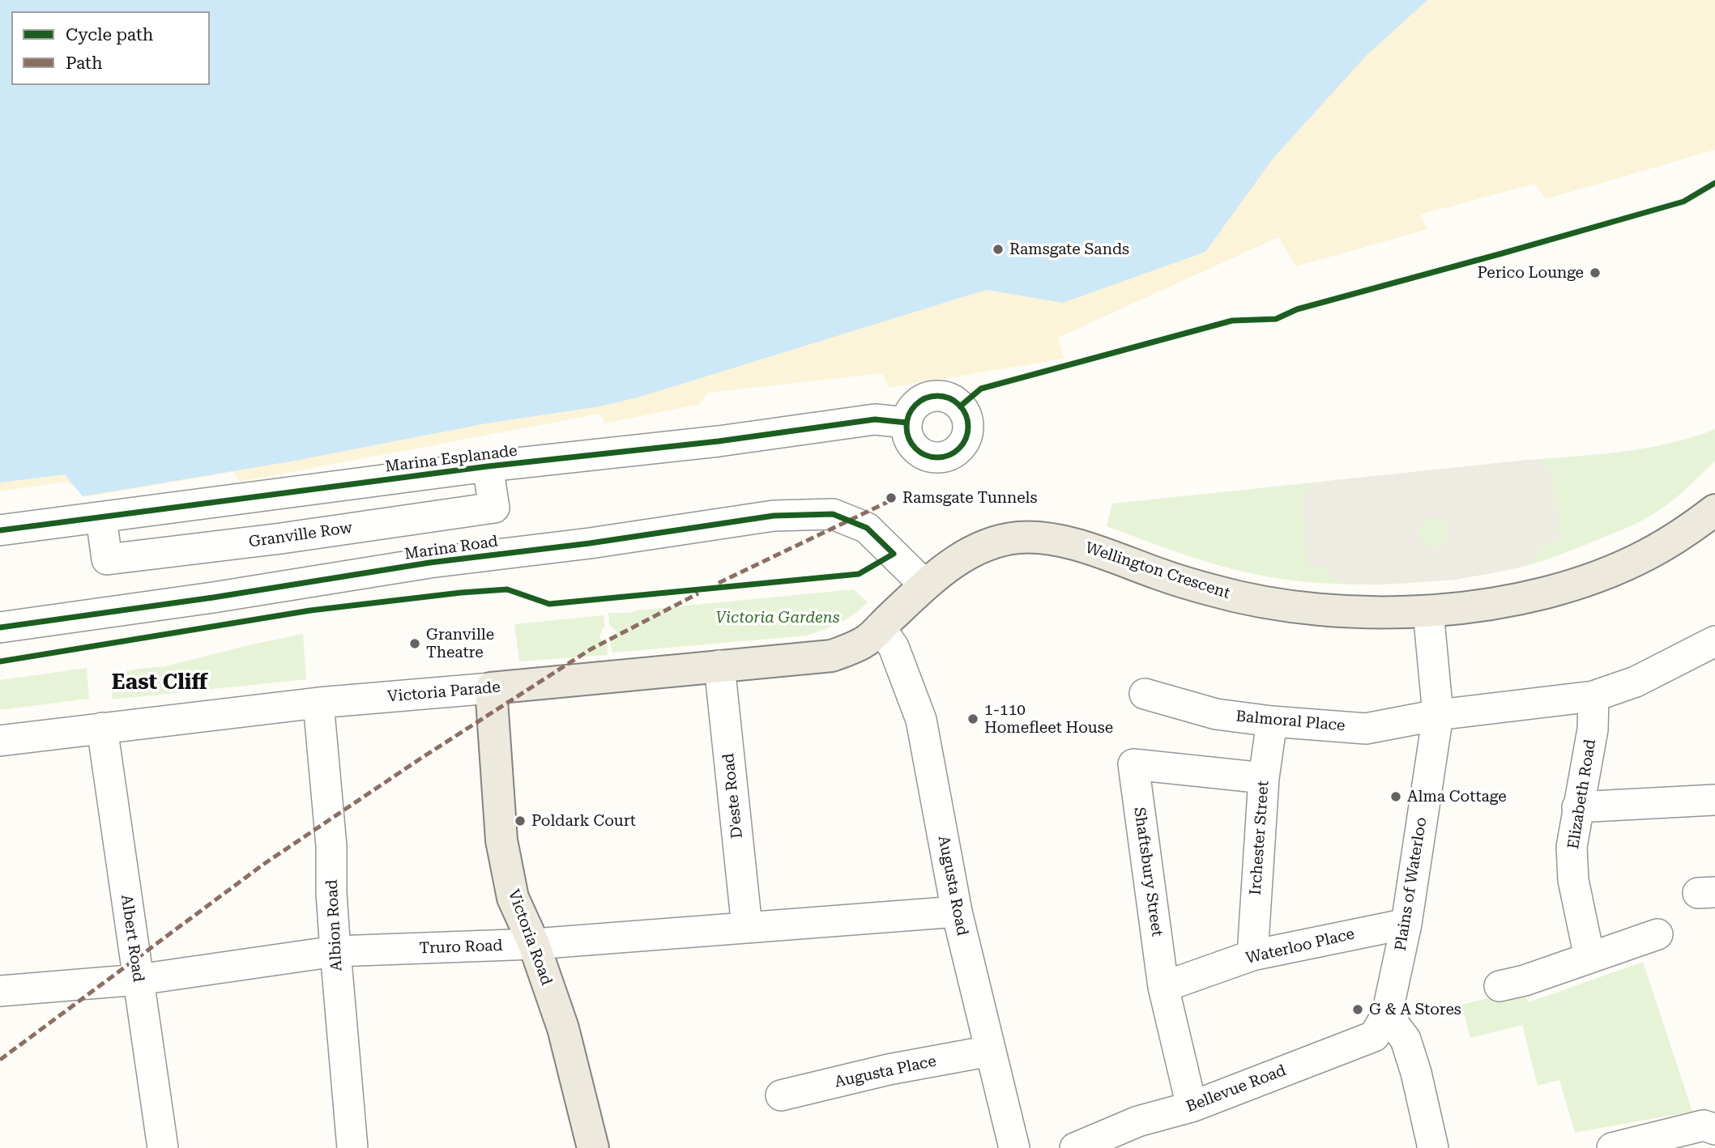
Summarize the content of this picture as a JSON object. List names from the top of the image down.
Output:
{
  "streets": {
    "main road": ["Wellington Crescent", "Victoria Parade", "Victoria Road"],
    "street": [
      "Marina Esplanade",
      "Granville Row",
      "Marina Road",
      "Balmoral Place",
      "Elizabeth Road",
      "D'este Road",
      "Irchester Street",
      "Shaftsbury Street",
      "Plains of Waterloo",
      "Augusta Road",
      "Albion Road",
      "Albert Road",
      "Waterloo Place",
      "Truro Road",
      "Augusta Place",
      "Bellevue Road"
    ]
  },
  "crossings": [
    ["Marina Esplanade", "Granville Row"],
    ["Marina Road", "Wellington Crescent"],
    ["Wellington Crescent", "Victoria Parade"],
    ["Wellington Crescent", "Plains of Waterloo"],
    ["Wellington Crescent", "Augusta Road"],
    ["Victoria Parade", "D'este Road"],
    ["Victoria Parade", "Augusta Road"],
    ["Victoria Parade", "Albion Road"],
    ["Victoria Parade", "Victoria Road"],
    ["Victoria Parade", "Albert Road"],
    ["Balmoral Place", "Irchester Street"],
    ["Balmoral Place", "Plains of Waterloo"],
    ["D'este Road", "Truro Road"],
    ["Irchester Street", "Shaftsbury Street"],
    ["Irchester Street", "Waterloo Place"],
    ["Shaftsbury Street", "Waterloo Place"],
    ["Shaftsbury Street", "Bellevue Road"],
    ["Plains of Waterloo", "Waterloo Place"],
    ["Plains of Waterloo", "Bellevue Road"],
    ["Augusta Road", "Truro Road"],
    ["Augusta Road", "Augusta Place"],
    ["Albion Road", "Truro Road"],
    ["Victoria Road", "Truro Road"],
    ["Albert Road", "Truro Road"]
  ],
  "districts": ["East Cliff"],
  "parks": ["Victoria Gardens"],
  "places": [
    "Ramsgate Sands",
    "Perico Lounge",
    "Ramsgate Tunnels",
    "Granville Theatre",
    "1-110 Homefleet House",
    "Alma Cottage",
    "Poldark Court",
    "G & A Stores"
  ],
  "legend": ["Cycle path", "Path"]
}
